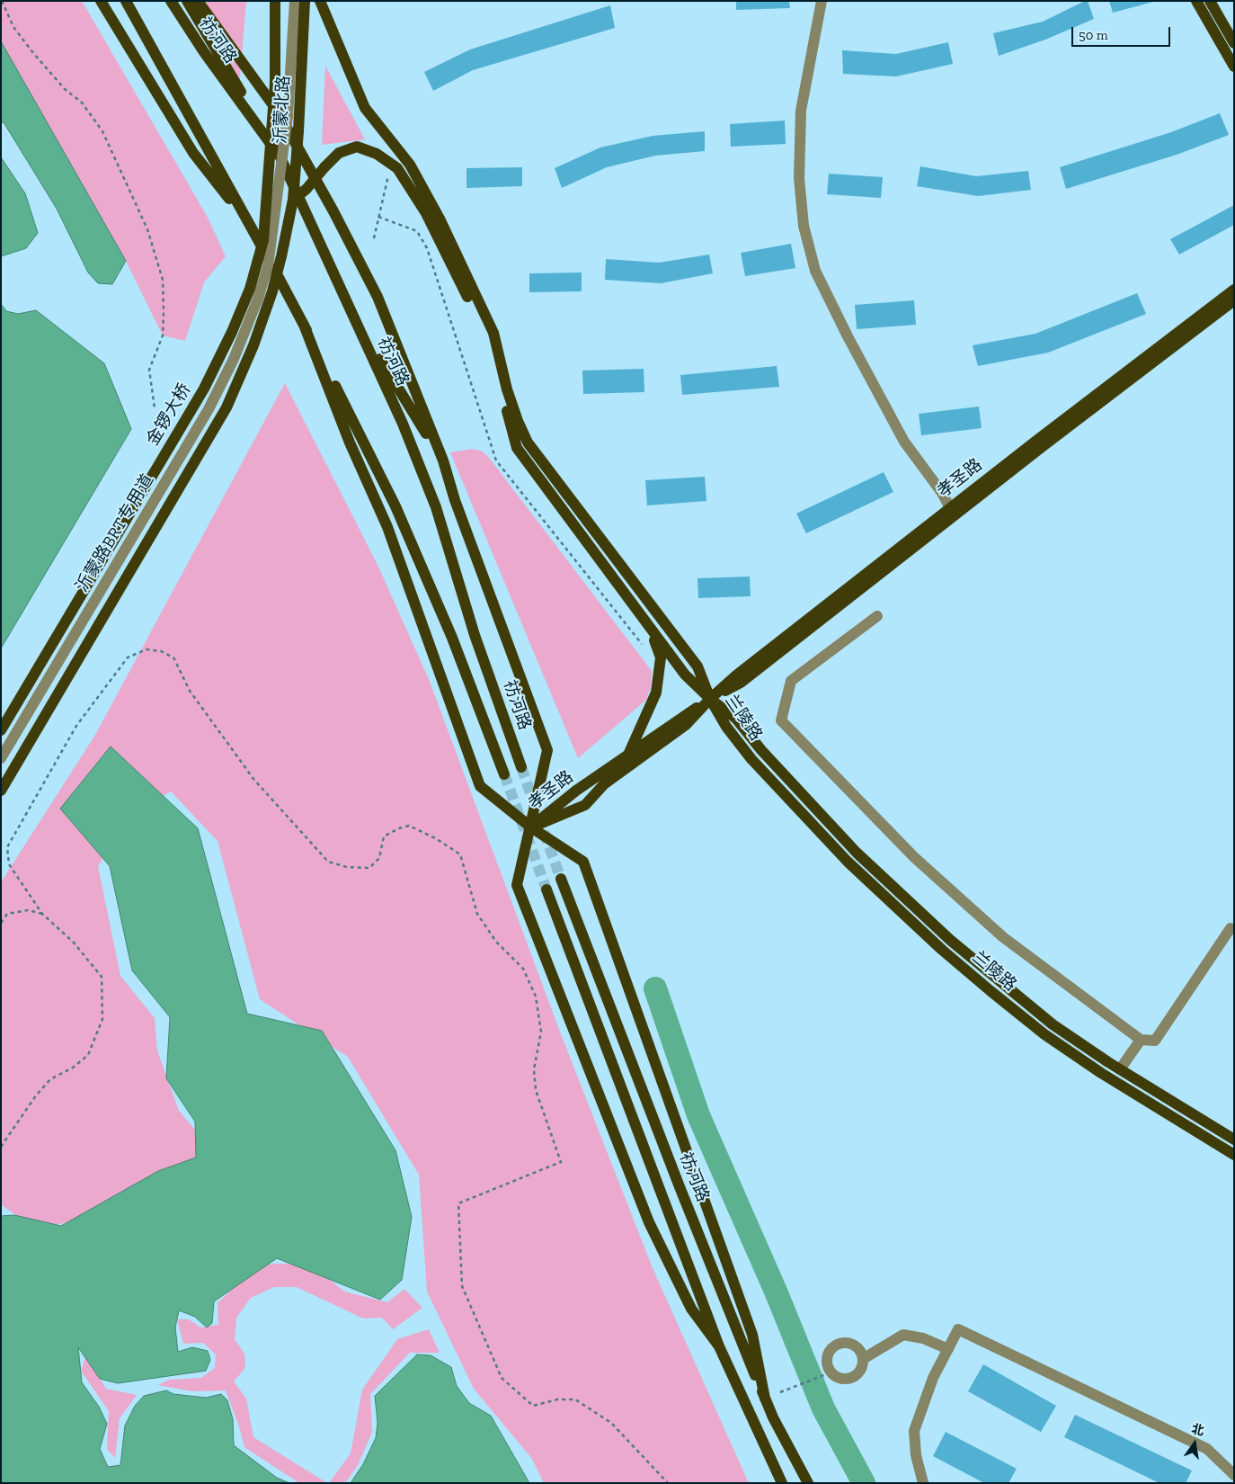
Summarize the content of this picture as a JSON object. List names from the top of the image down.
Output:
{
  "streets": {
    "main road": [
      "祊河路",
      "沂蒙北路",
      "金锣大桥",
      "孝圣路",
      "兰陵路"
    ],
    "street": ["沂蒙路BRT专用道"]
  },
  "crossings": [
    ["祊河路", "孝圣路"],
    ["沂蒙北路", "金锣大桥"],
    ["孝圣路", "兰陵路"]
  ],
  "scale_bar": "50 m",
  "north": "top"
}
